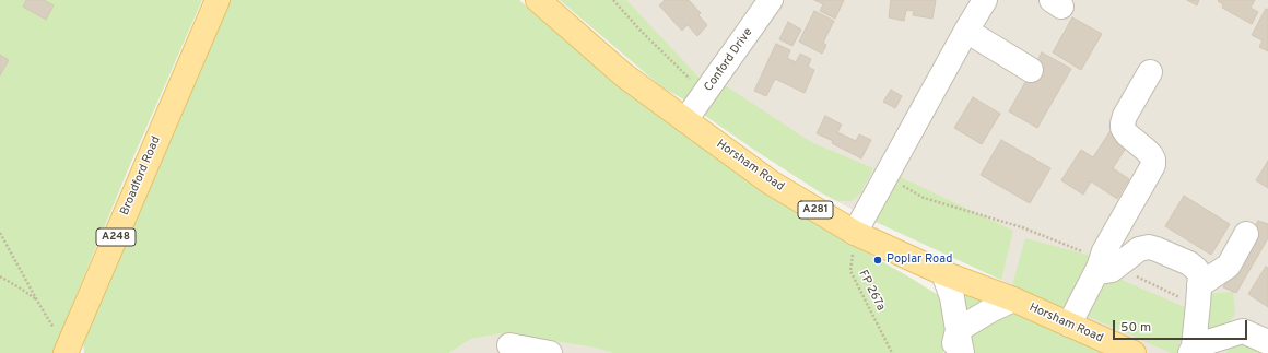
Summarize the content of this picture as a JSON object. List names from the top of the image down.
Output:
{
  "streets": {
    "main road": [
      "Horsham Road",
      "Broadford Road",
      "A281",
      "A248"
    ],
    "street": ["Conford Drive"],
    "path": ["FP 267a"]
  },
  "crossings": [
    ["Conford Drive", "Horsham Road"],
    ["Horsham Road", "FP 267a"]
  ],
  "places": ["Poplar Road"],
  "scale_bar": "50 m"
}
